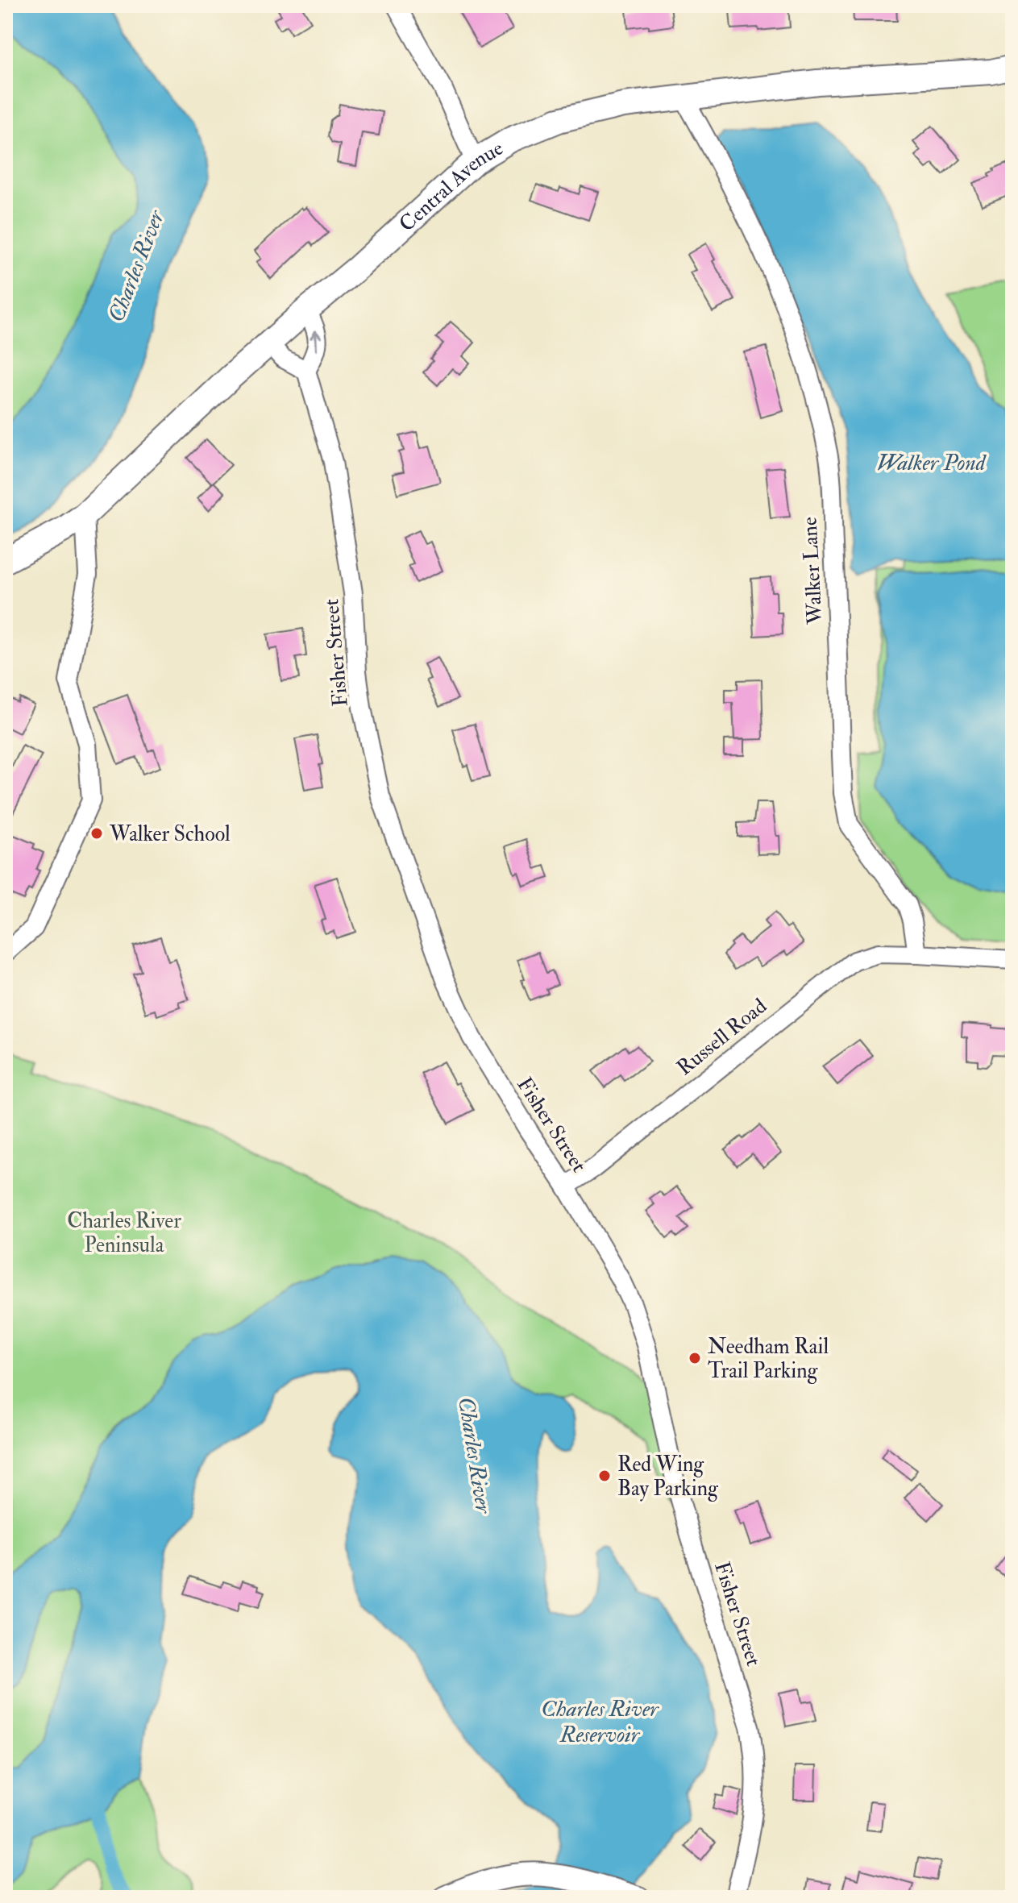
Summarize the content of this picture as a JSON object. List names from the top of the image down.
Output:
{
  "streets": {
    "main road": ["Central Avenue"],
    "street": ["Walker Lane", "Fisher Street", "Russell Road"]
  },
  "crossings": [
    ["Central Avenue", "Walker Lane"],
    ["Walker Lane", "Russell Road"],
    ["Fisher Street", "Russell Road"]
  ],
  "water": ["Charles River", "Walker Pond", "Charles River Reservoir"],
  "parks": ["Charles River Peninsula"],
  "places": ["Walker School", "Needham Rail Trail Parking", "Red Wing Bay Parking"]
}
